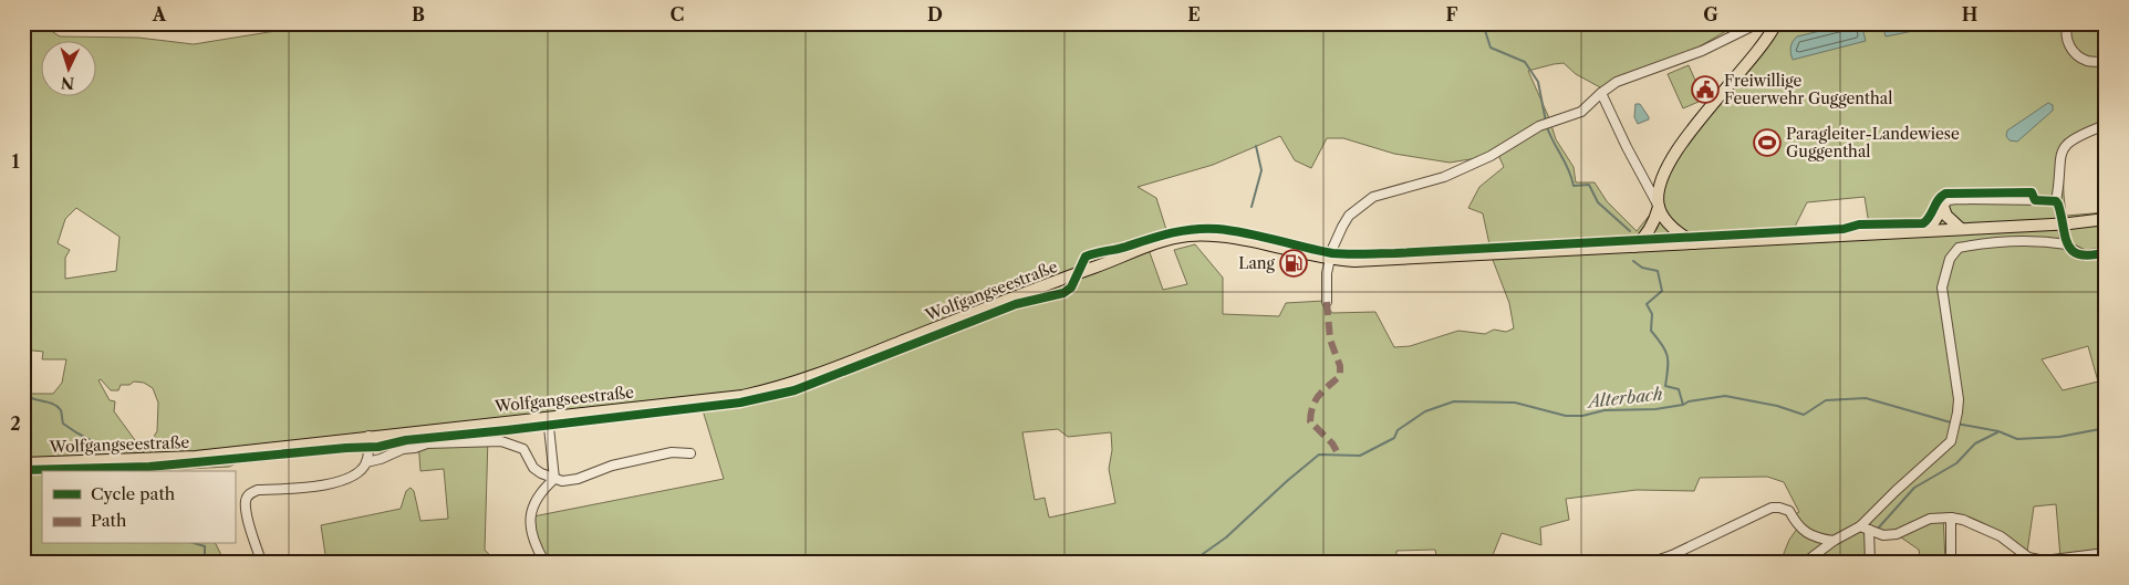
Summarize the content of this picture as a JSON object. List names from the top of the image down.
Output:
{
  "streets": {
    "main road": ["Wolfgangseestraße"]
  },
  "water": ["Alterbach"],
  "places": {
    "public building": ["Freiwillige Feuerwehr Guggenthal"],
    "sports": ["Paragleiter-Landewiese Guggenthal"],
    "fuel station": ["Lang"]
  },
  "legend": ["Cycle path", "Path"],
  "north": "bottom",
  "grid": {
    "columns": [
      "A",
      "B",
      "C",
      "D",
      "E",
      "F",
      "G",
      "H"
    ],
    "rows": ["1", "2"]
  }
}
